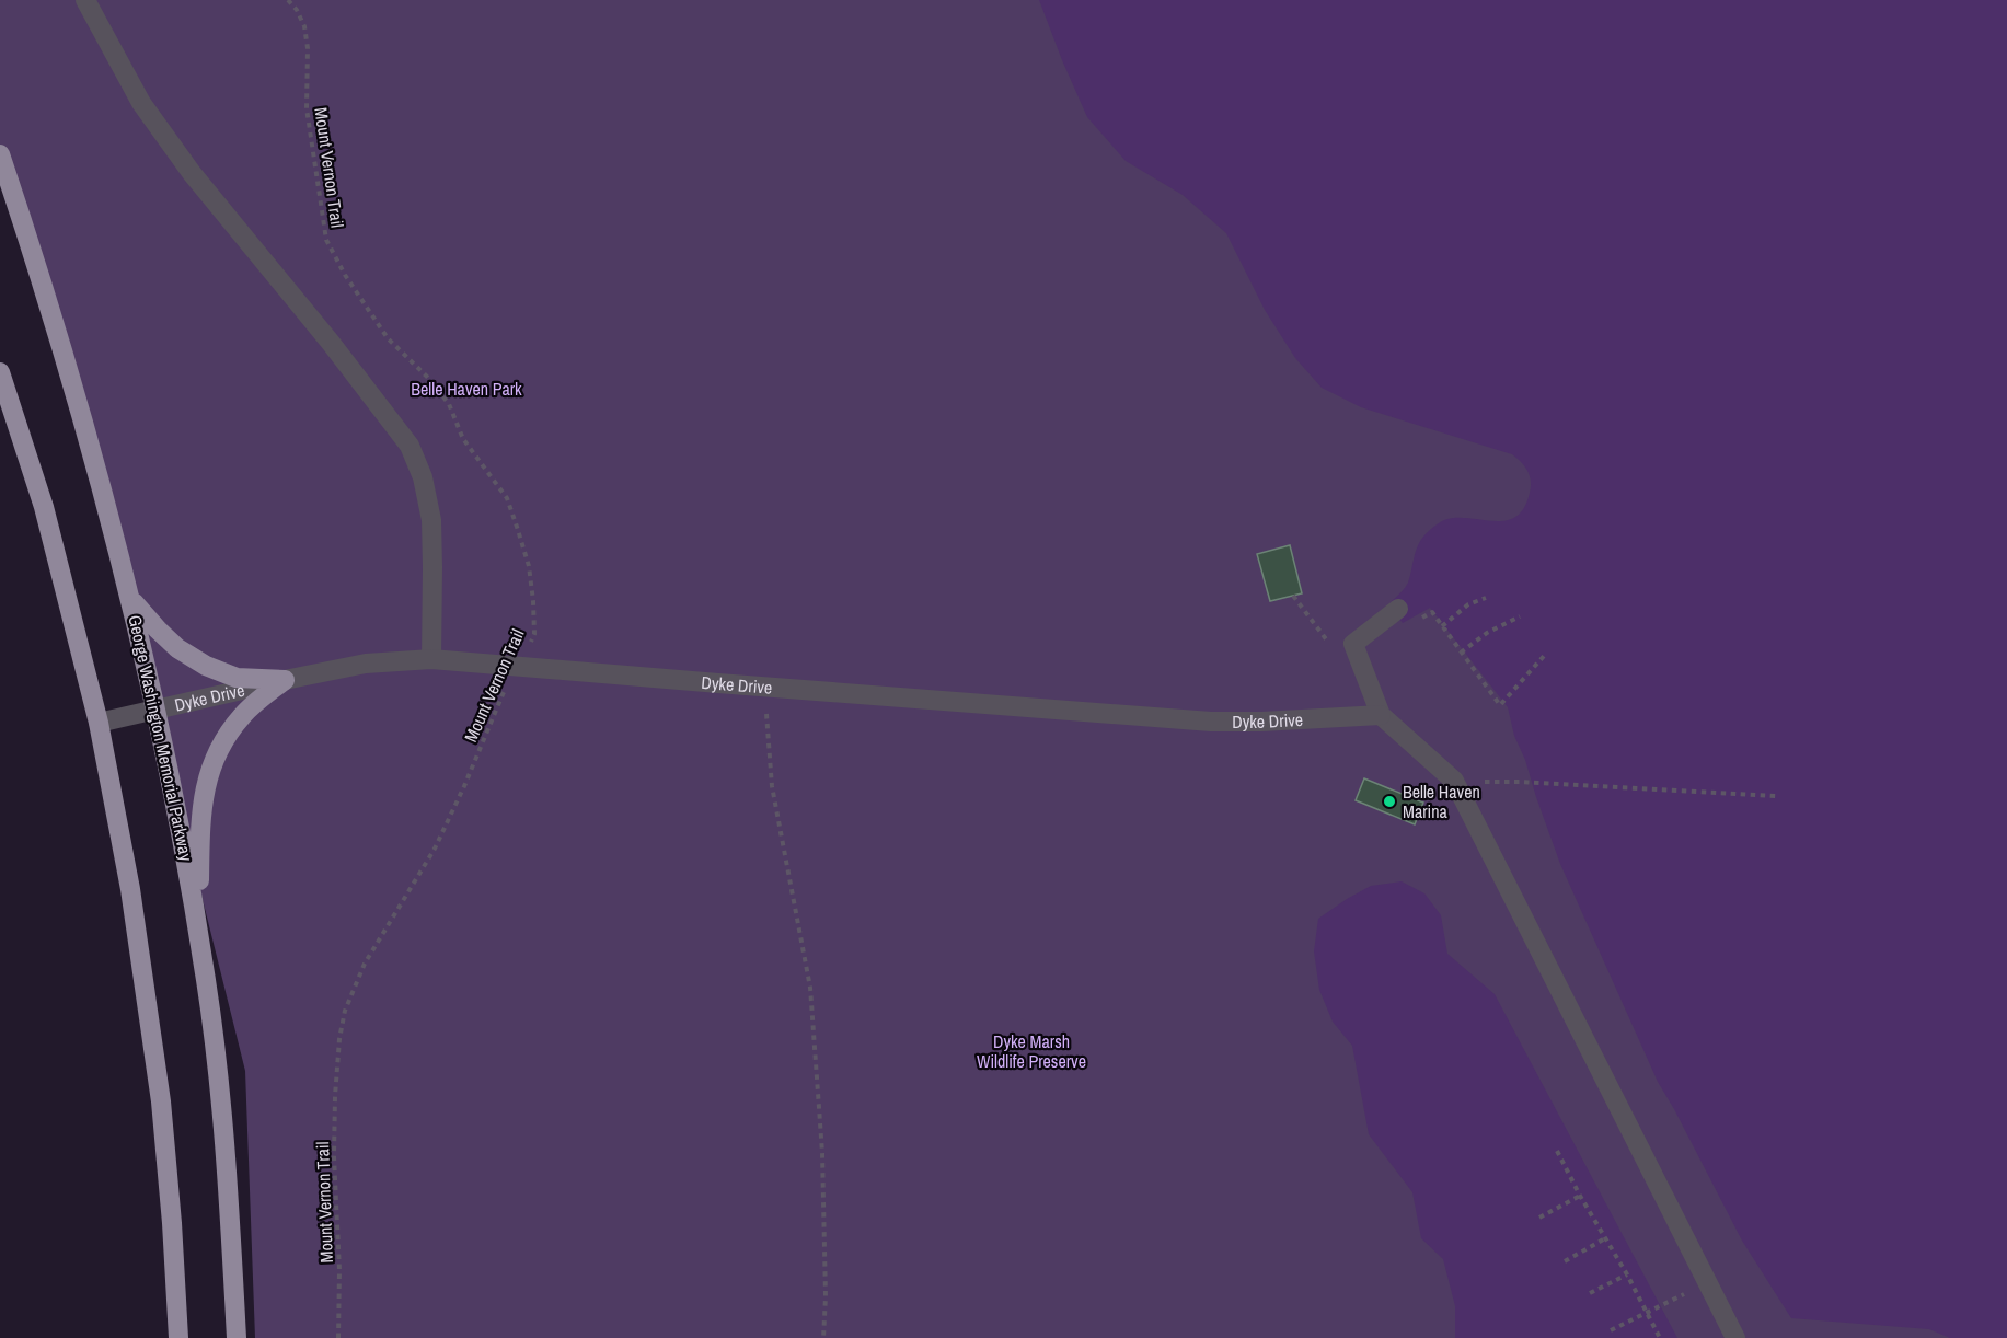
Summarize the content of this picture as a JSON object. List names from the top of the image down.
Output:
{
  "streets": {
    "main road": ["George Washington Memorial Parkway"],
    "street": ["Dyke Drive"],
    "path": ["Mount Vernon Trail"]
  },
  "crossings": [
    ["Mount Vernon Trail", "Dyke Drive"],
    ["Dyke Drive", "George Washington Memorial Parkway"]
  ],
  "parks": ["Belle Haven Park", "Dyke Marsh Wildlife Preserve"],
  "places": ["Belle Haven Marina"]
}
